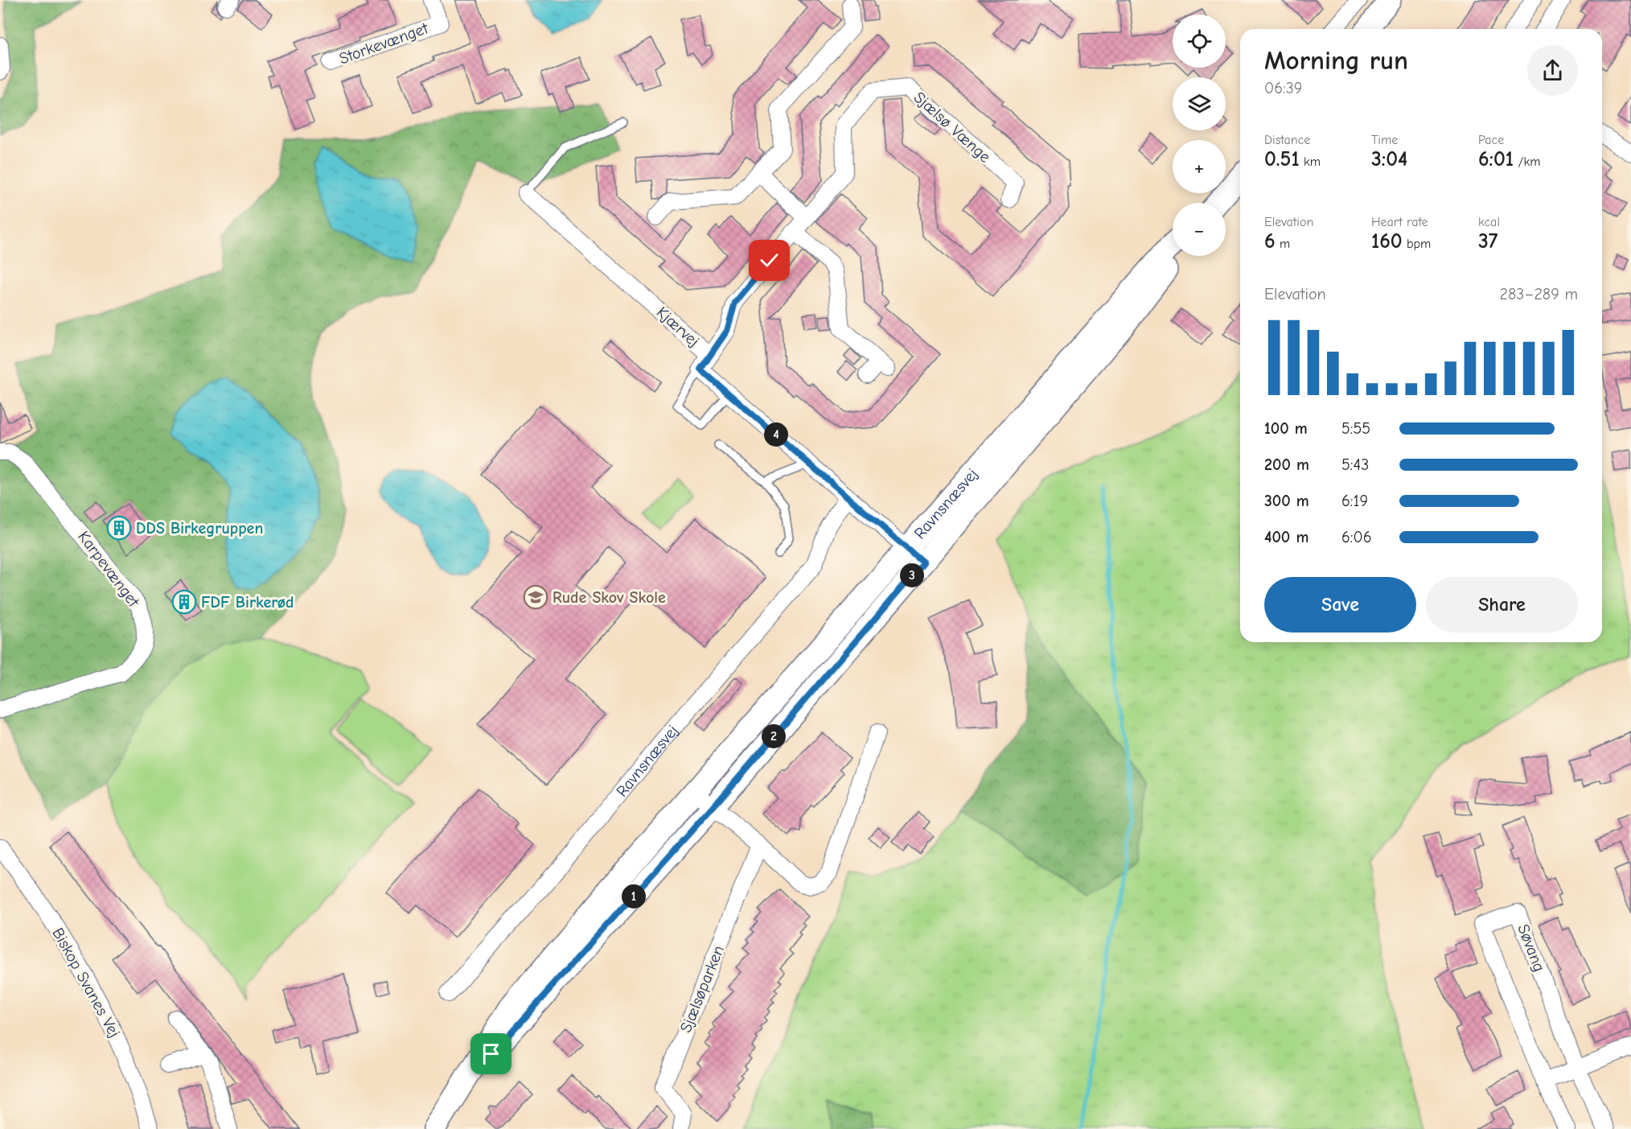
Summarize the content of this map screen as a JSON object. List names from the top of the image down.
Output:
{
  "streets": {
    "main road": ["Ravnsnæsvej"],
    "street": [
      "Storkevænget",
      "Sjælsø Vænge",
      "Kjærvej",
      "Karpevænget",
      "Søvang",
      "Biskop Svanes Vej",
      "Sjælsøparken"
    ]
  },
  "crossings": [
    ["Sjælsø Vænge", "Kjærvej"],
    ["Kjærvej", "Ravnsnæsvej"]
  ],
  "places": {
    "building": ["DDS Birkegruppen", "FDF Birkerød"],
    "school or university": ["Rude Skov Skole"]
  },
  "page": {
    "map_buttons": ["+", "−"],
    "heading": ["Morning run", "06:39"],
    "stats": [
      ["Distance", "0.51 km"],
      ["Time", "3:04"],
      ["Pace", "6:01 /km"],
      ["Elevation", "6 m"],
      ["Heart rate", "160 bpm"],
      ["kcal", "37"]
    ],
    "chart": ["Elevation", "283–289 m"],
    "list": [
      {
        "name": "100 m",
        "note": "5:55"
      },
      {
        "name": "200 m",
        "note": "5:43"
      },
      {
        "name": "300 m",
        "note": "6:19"
      },
      {
        "name": "400 m",
        "note": "6:06"
      }
    ],
    "pins": [
      "4",
      "3",
      "2",
      "1"
    ],
    "buttons": ["Save", "Share"]
  }
}
